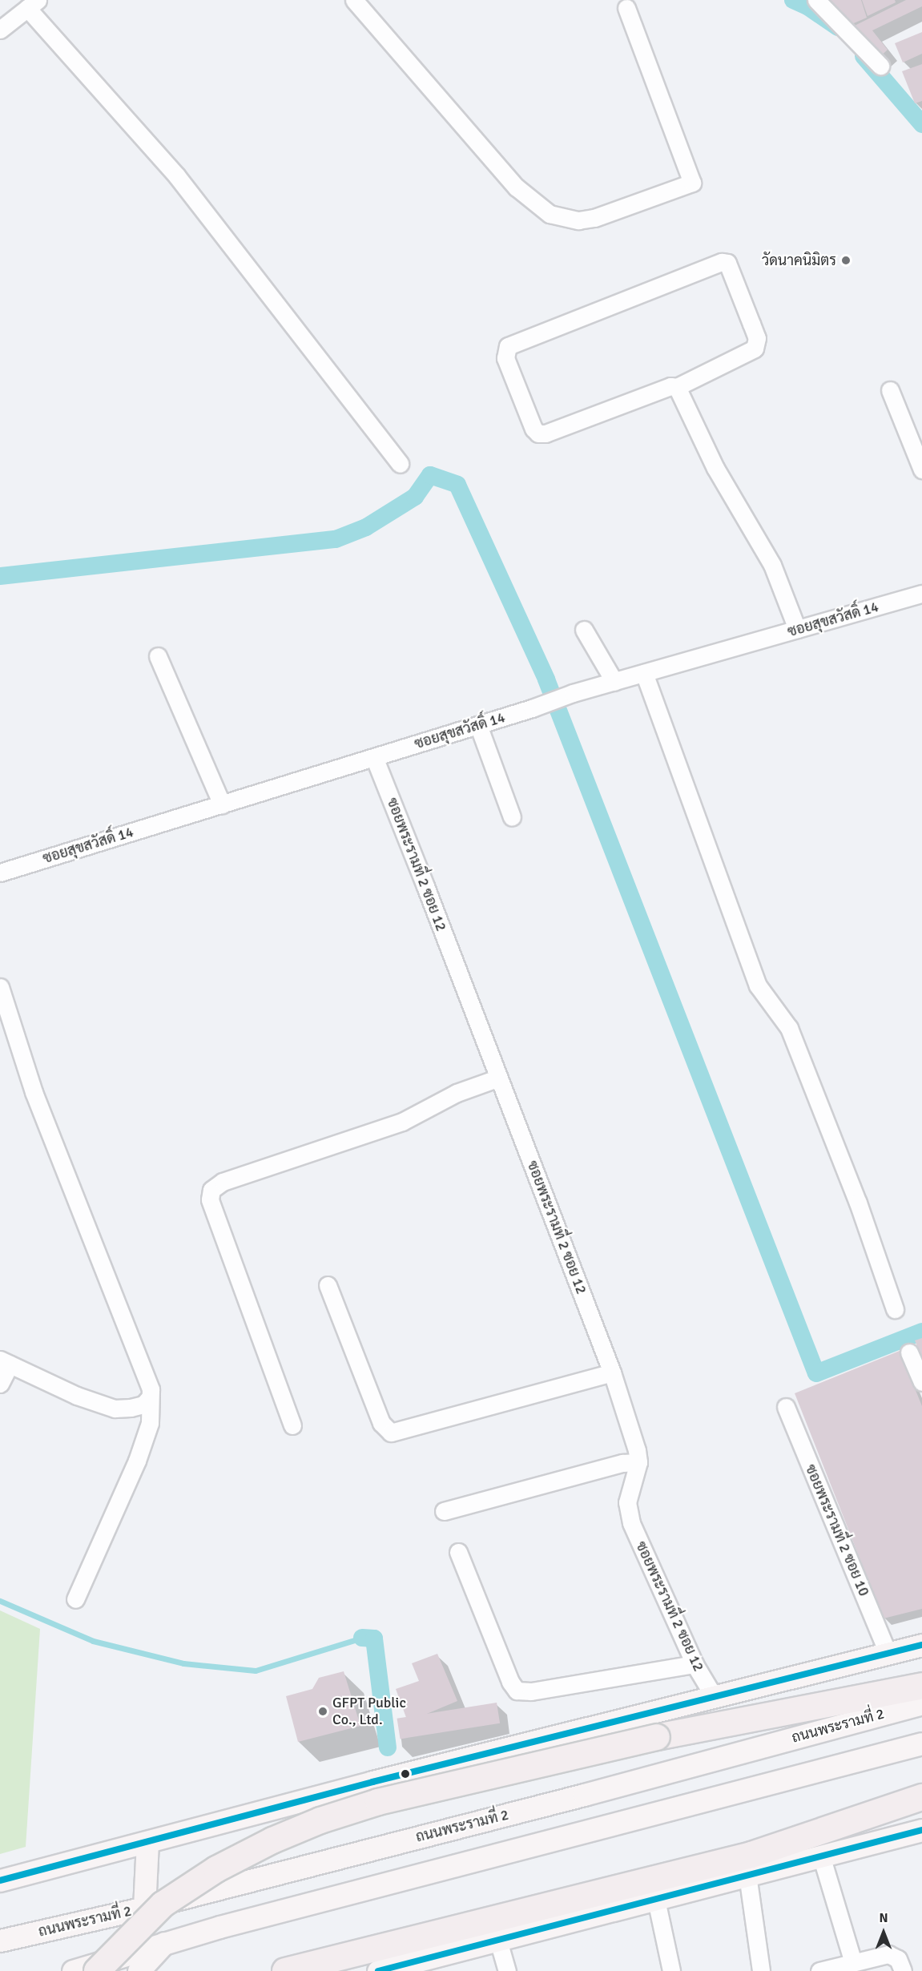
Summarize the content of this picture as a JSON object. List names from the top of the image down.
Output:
{
  "streets": {
    "main road": ["ถนนพระรามที่ 2"],
    "street": ["ซอยสุขสวัสดิ์ 14", "ซอยพระรามที่ 2 ซอย 12", "ซอยพระรามที่ 2 ซอย 10"]
  },
  "crossings": [
    ["ซอยสุขสวัสดิ์ 14", "ซอยพระรามที่ 2 ซอย 12"]
  ],
  "places": ["วัดนาคนิมิตร", "GFPT Public Co., Ltd."],
  "north": "top"
}
